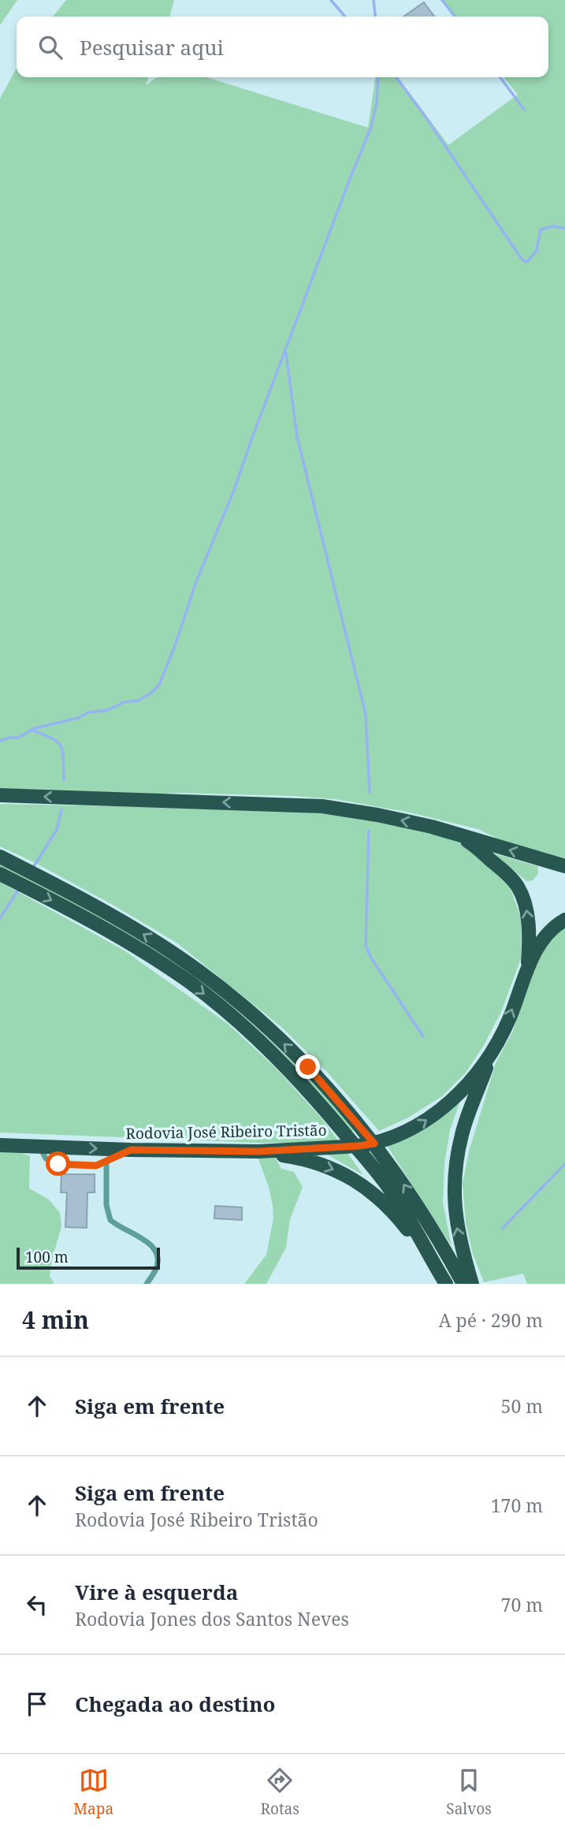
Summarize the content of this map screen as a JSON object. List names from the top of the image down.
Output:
{
  "streets": {
    "main road": ["Rodovia José Ribeiro Tristão"]
  },
  "one_way": ["Rodovia José Ribeiro Tristão"],
  "scale_bar": "100 m",
  "page": {
    "search": "Pesquisar aqui",
    "scale": "100 m",
    "heading": ["4 min", "A pé · 290 m"],
    "list": [
      ["Siga em frente", "50 m"],
      ["Siga em frente", "Rodovia José Ribeiro Tristão", "170 m"],
      ["Vire à esquerda", "Rodovia Jones dos Santos Neves", "70 m"],
      "Chegada ao destino"
    ],
    "nav": ["Mapa", "Rotas", "Salvos"]
  }
}
